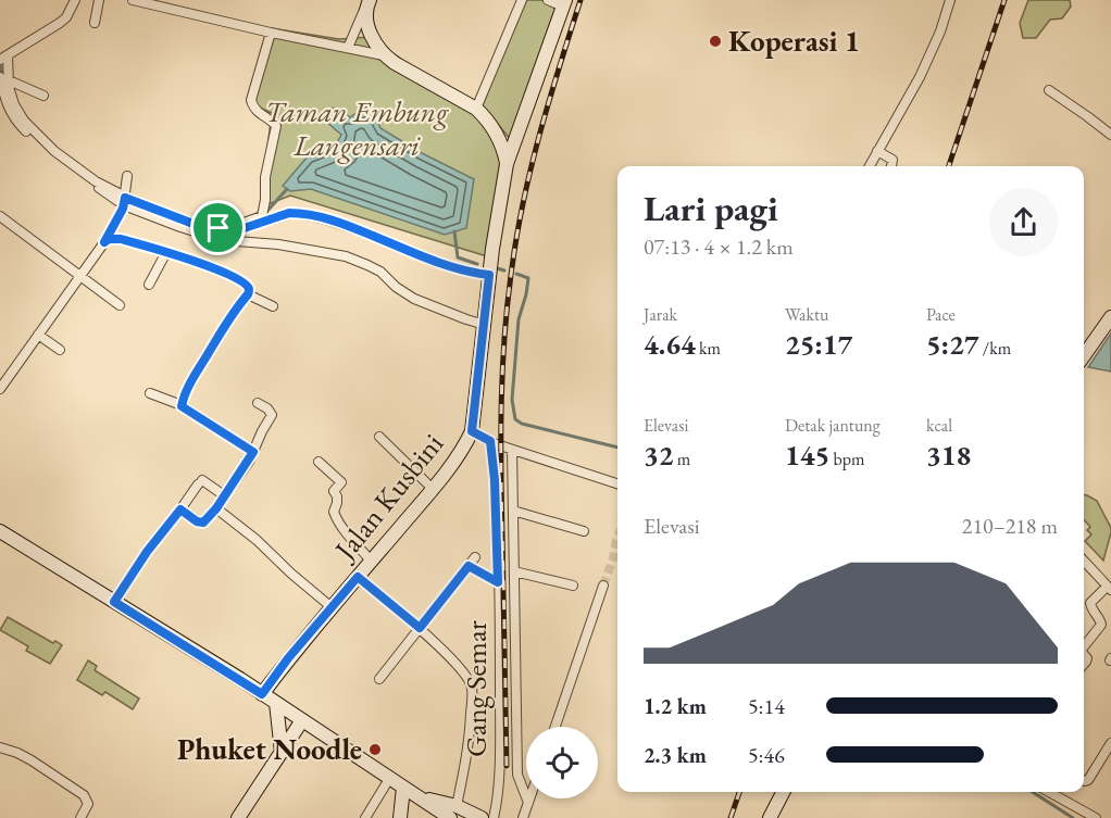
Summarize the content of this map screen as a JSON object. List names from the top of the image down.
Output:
{
  "streets": {
    "main road": ["Jalan Kusbini"],
    "street": ["Gang Semar"]
  },
  "parks": ["Taman Embung Langensari"],
  "places": ["Koperasi 1", "Phuket Noodle"],
  "page": {
    "heading": ["Lari pagi", "07:13 · 4 × 1.2 km"],
    "stats": [
      ["Jarak", "4.64 km"],
      ["Waktu", "25:17"],
      ["Pace", "5:27 /km"],
      ["Elevasi", "32 m"],
      ["Detak jantung", "145 bpm"],
      ["kcal", "318"]
    ],
    "chart": ["Elevasi", "210–218 m"],
    "list": [
      {
        "name": "1.2 km",
        "note": "5:14"
      },
      {
        "name": "2.3 km",
        "note": "5:46"
      }
    ]
  }
}
